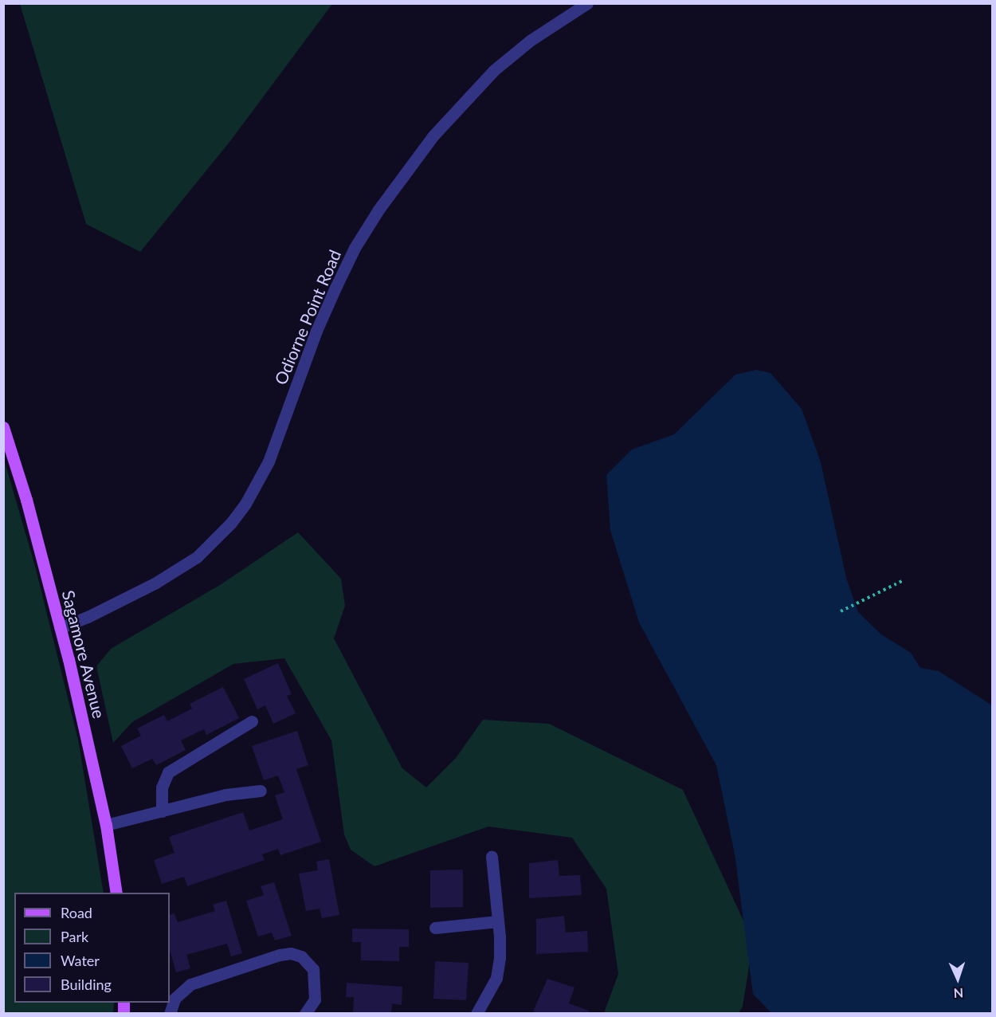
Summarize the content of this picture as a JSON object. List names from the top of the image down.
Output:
{
  "streets": {
    "main road": ["Sagamore Avenue"],
    "street": ["Odiorne Point Road"]
  },
  "crossings": [
    ["Odiorne Point Road", "Sagamore Avenue"]
  ],
  "legend": [
    "Road",
    "Park",
    "Water",
    "Building"
  ],
  "north": "bottom"
}
